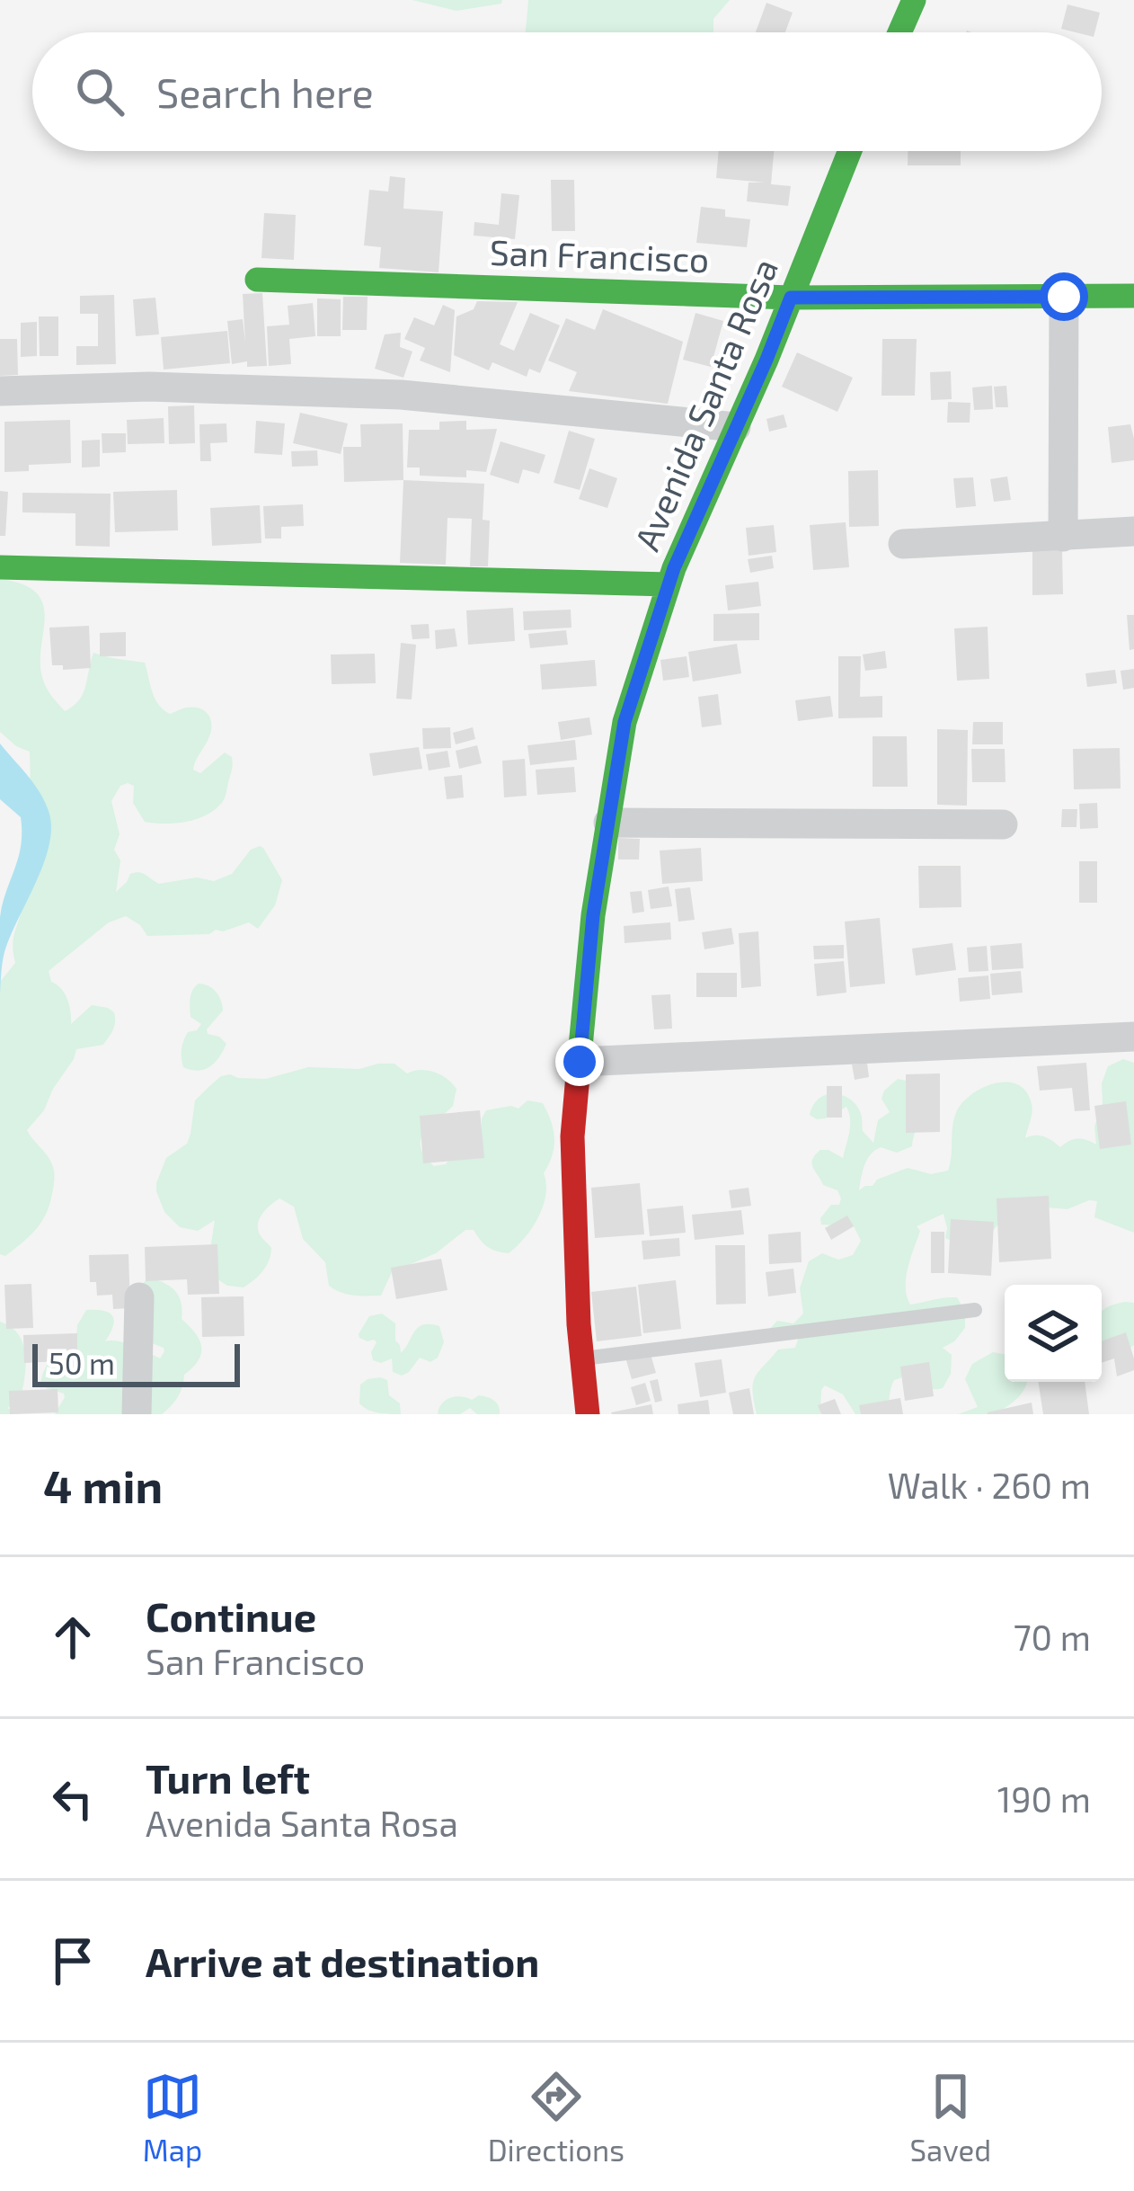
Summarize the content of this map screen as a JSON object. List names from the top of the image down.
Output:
{
  "streets": {
    "street": ["San Francisco", "Avenida Santa Rosa"]
  },
  "crossings": [
    ["San Francisco", "Avenida Santa Rosa"]
  ],
  "scale_bar": "50 m",
  "page": {
    "search": "Search here",
    "scale": "50 m",
    "heading": ["4 min", "Walk · 260 m"],
    "list": [
      ["Continue", "San Francisco", "70 m"],
      ["Turn left", "Avenida Santa Rosa", "190 m"],
      "Arrive at destination"
    ],
    "nav": ["Map", "Directions", "Saved"]
  }
}
